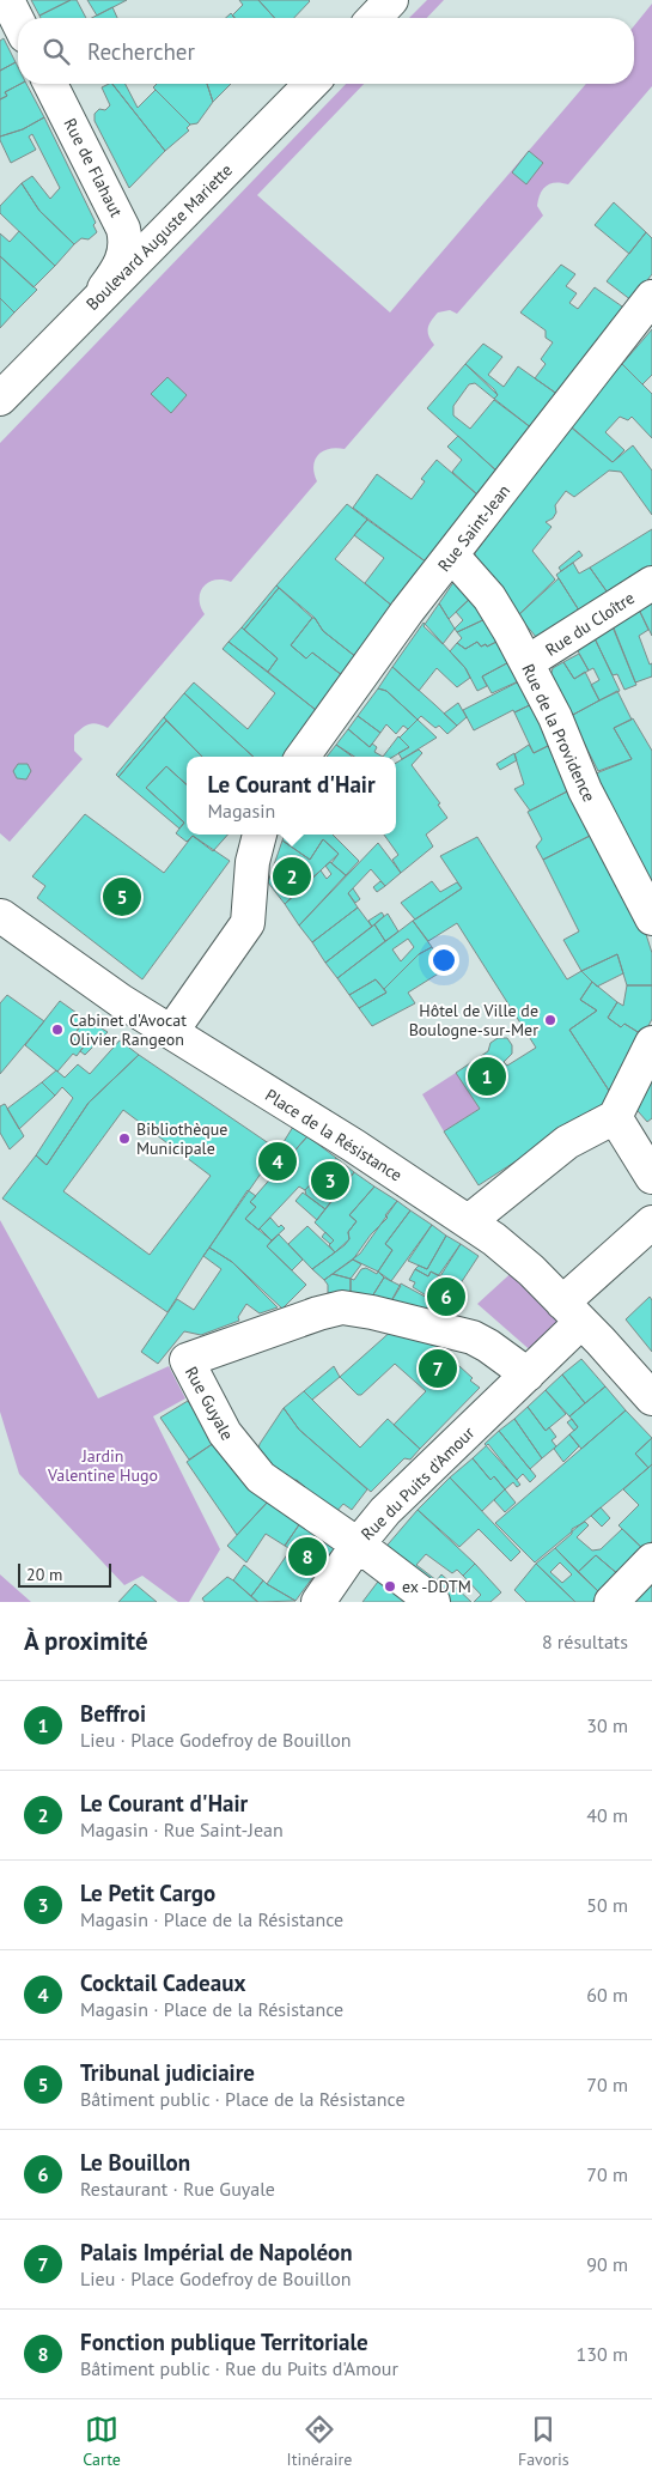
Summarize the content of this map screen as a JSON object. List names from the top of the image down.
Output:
{
  "streets": {
    "street": [
      "Rue de Flahaut",
      "Boulevard Auguste Mariette",
      "Rue Saint-Jean",
      "Rue du Cloître",
      "Rue de la Providence",
      "Place de la Résistance",
      "Rue Guyale",
      "Rue du Puits d'Amour"
    ]
  },
  "crossings": [
    ["Rue de Flahaut", "Boulevard Auguste Mariette"],
    ["Rue Saint-Jean", "Rue de la Providence"],
    ["Rue du Cloître", "Rue de la Providence"],
    ["Place de la Résistance", "Rue du Puits d'Amour"],
    ["Rue Guyale", "Rue du Puits d'Amour"]
  ],
  "parks": ["Jardin Valentine Hugo"],
  "places": [
    "Hôtel de Ville de Boulogne-sur-Mer",
    "Cabinet d'Avocat Olivier Rangeon",
    "Bibliothèque Municipale",
    "ex -DDTM"
  ],
  "scale_bar": "20 m",
  "page": {
    "search": "Rechercher",
    "popup": ["Le Courant d'Hair", "Magasin"],
    "pins": [
      "2",
      "5",
      "1",
      "4",
      "3",
      "6",
      "7",
      "8"
    ],
    "scale": "20 m",
    "heading": ["À proximité", "8 résultats"],
    "list": [
      {
        "mark": "1",
        "name": "Beffroi",
        "note": "Lieu · Place Godefroy de Bouillon",
        "value": "30 m"
      },
      {
        "mark": "2",
        "name": "Le Courant d'Hair",
        "note": "Magasin · Rue Saint-Jean",
        "value": "40 m"
      },
      {
        "mark": "3",
        "name": "Le Petit Cargo",
        "note": "Magasin · Place de la Résistance",
        "value": "50 m"
      },
      {
        "mark": "4",
        "name": "Cocktail Cadeaux",
        "note": "Magasin · Place de la Résistance",
        "value": "60 m"
      },
      {
        "mark": "5",
        "name": "Tribunal judiciaire",
        "note": "Bâtiment public · Place de la Résistance",
        "value": "70 m"
      },
      {
        "mark": "6",
        "name": "Le Bouillon",
        "note": "Restaurant · Rue Guyale",
        "value": "70 m"
      },
      {
        "mark": "7",
        "name": "Palais Impérial de Napoléon",
        "note": "Lieu · Place Godefroy de Bouillon",
        "value": "90 m"
      },
      {
        "mark": "8",
        "name": "Fonction publique Territoriale",
        "note": "Bâtiment public · Rue du Puits d'Amour",
        "value": "130 m"
      }
    ],
    "nav": ["Carte", "Itinéraire", "Favoris"]
  }
}
